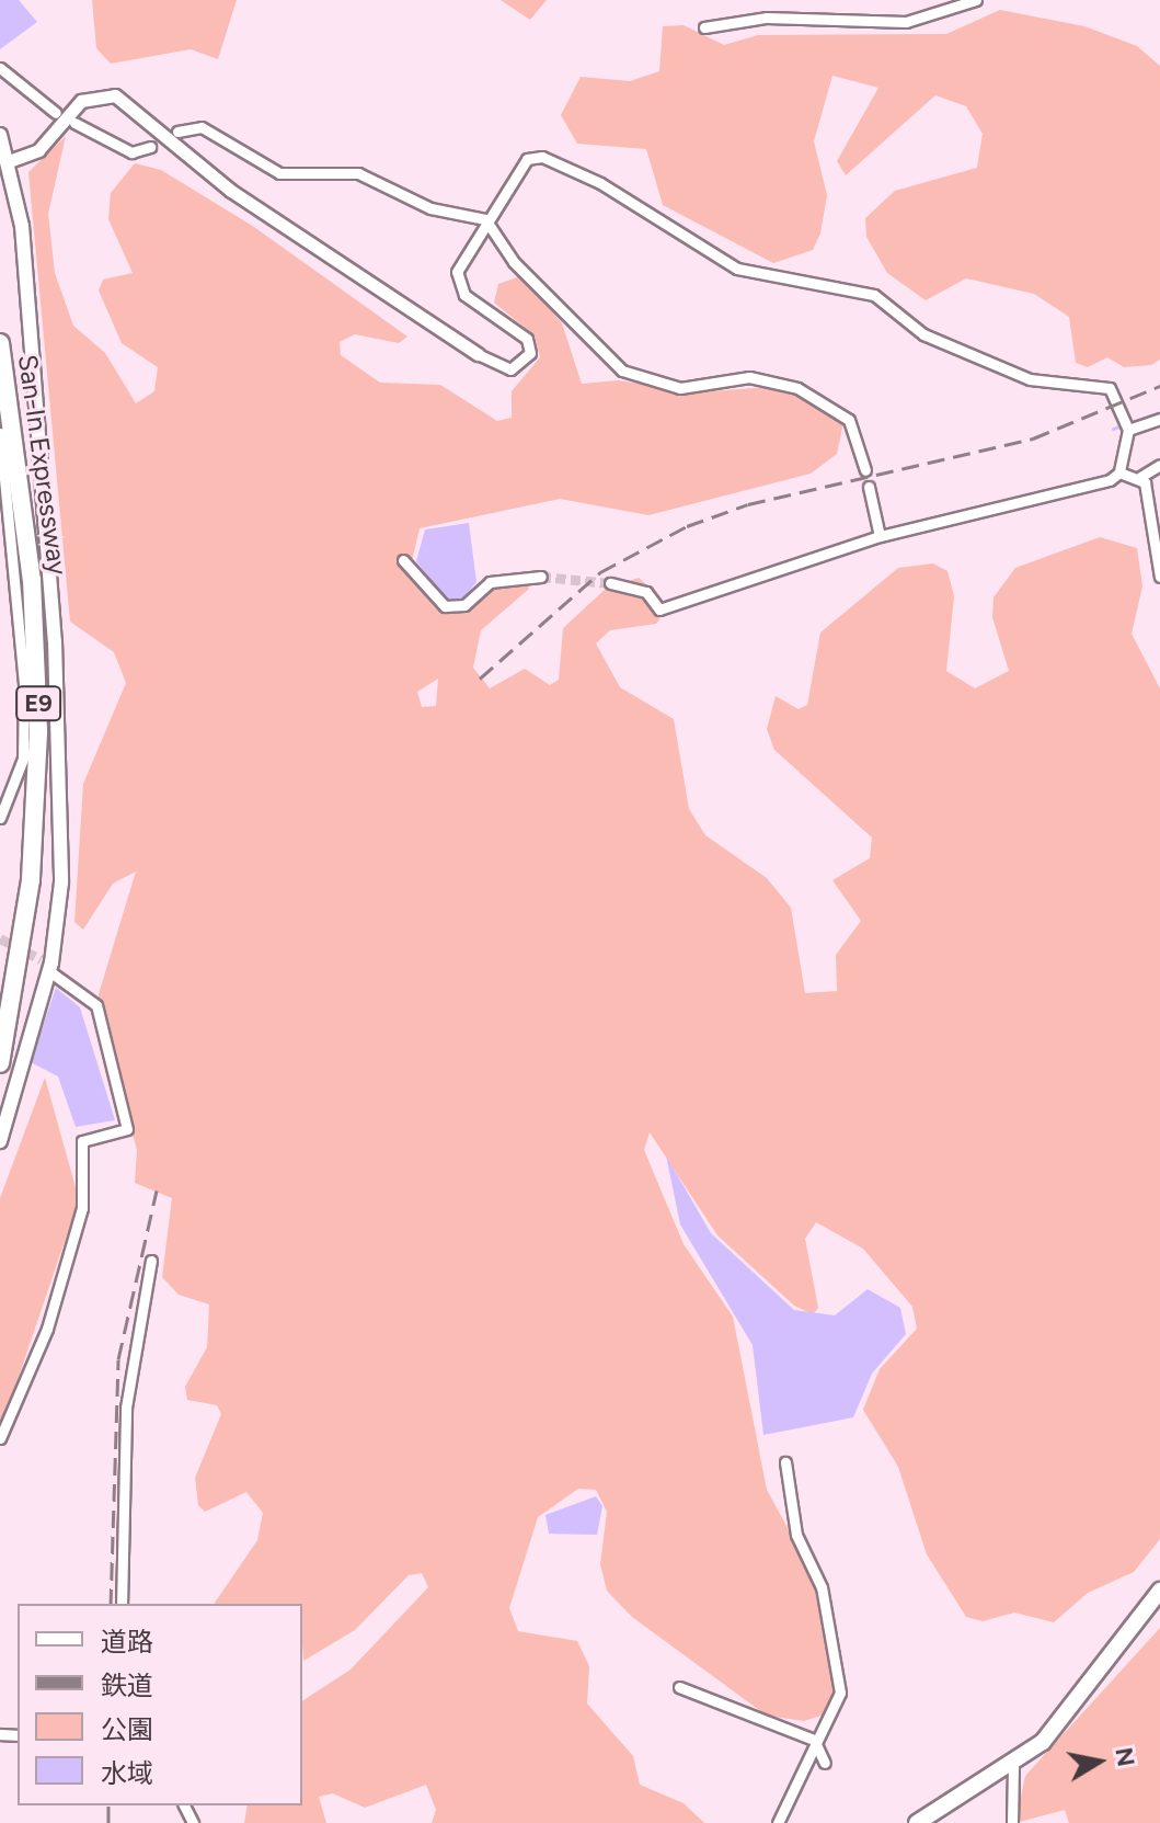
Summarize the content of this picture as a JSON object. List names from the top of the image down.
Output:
{
  "streets": {
    "highway": ["San-In Expressway", "E9"]
  },
  "legend": [
    "道路",
    "鉄道",
    "公園",
    "水域"
  ],
  "north": "right"
}
